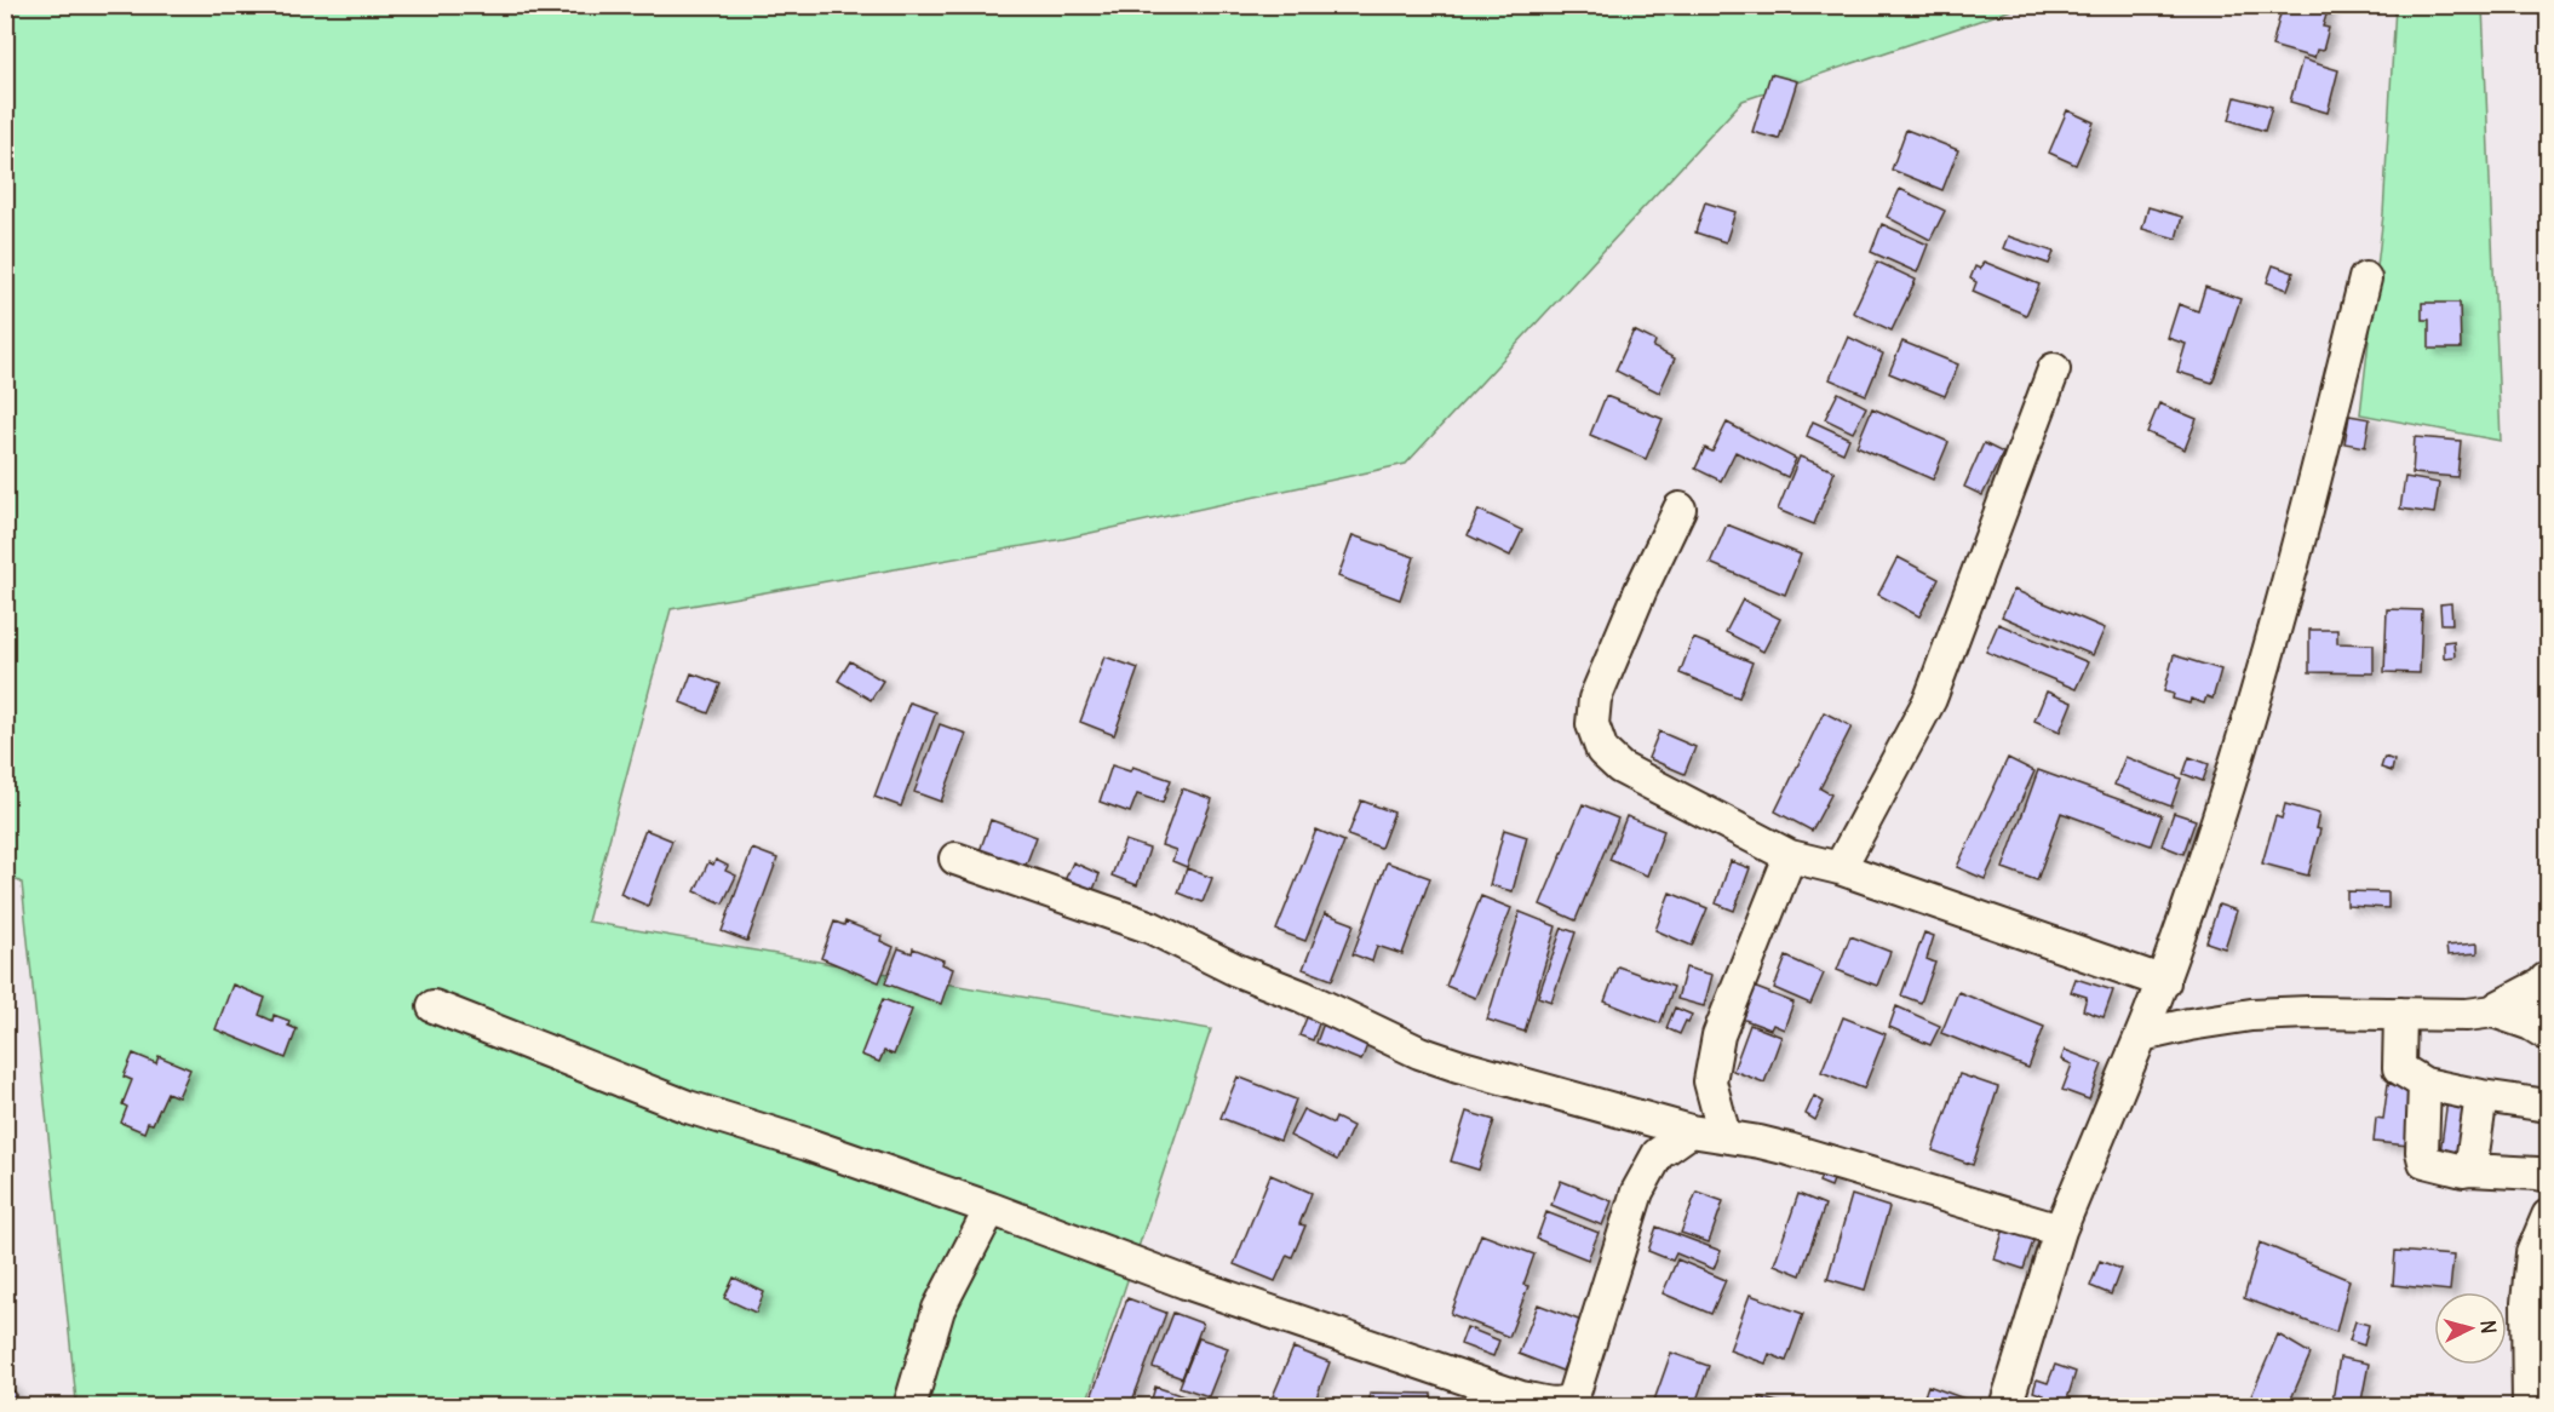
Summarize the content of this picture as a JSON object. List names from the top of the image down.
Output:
{
  "north": "right"
}
